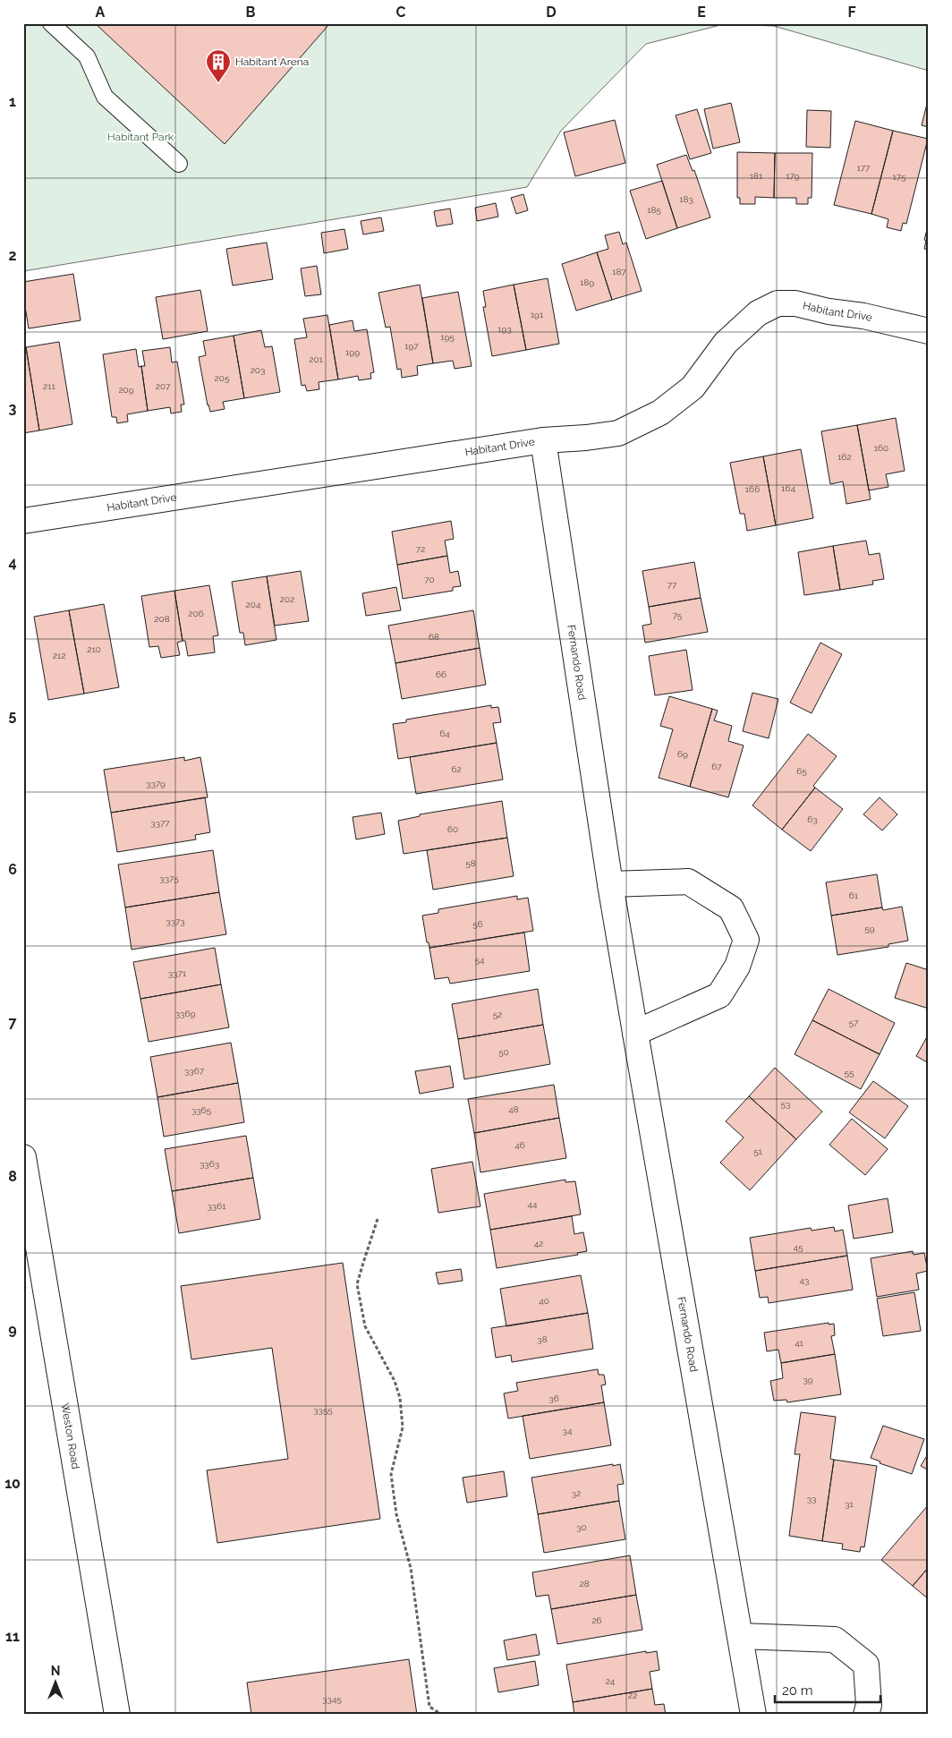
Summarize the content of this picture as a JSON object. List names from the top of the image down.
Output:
{
  "streets": {
    "street": ["Habitant Drive", "Fernando Road", "Weston Road"]
  },
  "crossings": [
    ["Habitant Drive", "Fernando Road"]
  ],
  "parks": ["Habitant Park"],
  "places": {
    "building": ["Habitant Arena"]
  },
  "house_numbers": [
    "177",
    "181",
    "179",
    "175",
    "183",
    "185",
    "187",
    "189",
    "191",
    "193",
    "195",
    "197",
    "199",
    "201",
    "203",
    "205",
    "211",
    "207",
    "209",
    "160",
    "162",
    "164",
    "166",
    "72",
    "70",
    "77",
    "202",
    "204",
    "206",
    "75",
    "208",
    "68",
    "210",
    "212",
    "66",
    "64",
    "69",
    "67",
    "62",
    "65",
    "3379",
    "63",
    "3377",
    "60",
    "58",
    "3375",
    "61",
    "3373",
    "56",
    "59",
    "54",
    "3371",
    "3369",
    "52",
    "57",
    "50",
    "3367",
    "55",
    "53",
    "48",
    "3365",
    "46",
    "51",
    "3363",
    "44",
    "3361",
    "42",
    "45",
    "43",
    "40",
    "38",
    "41",
    "39",
    "36",
    "3355",
    "34",
    "32",
    "33",
    "31",
    "30",
    "28",
    "26",
    "24",
    "22",
    "3345"
  ],
  "scale_bar": "20 m",
  "north": "top",
  "grid": {
    "columns": [
      "A",
      "B",
      "C",
      "D",
      "E",
      "F"
    ],
    "rows": [
      "1",
      "2",
      "3",
      "4",
      "5",
      "6",
      "7",
      "8",
      "9",
      "10",
      "11"
    ]
  }
}
